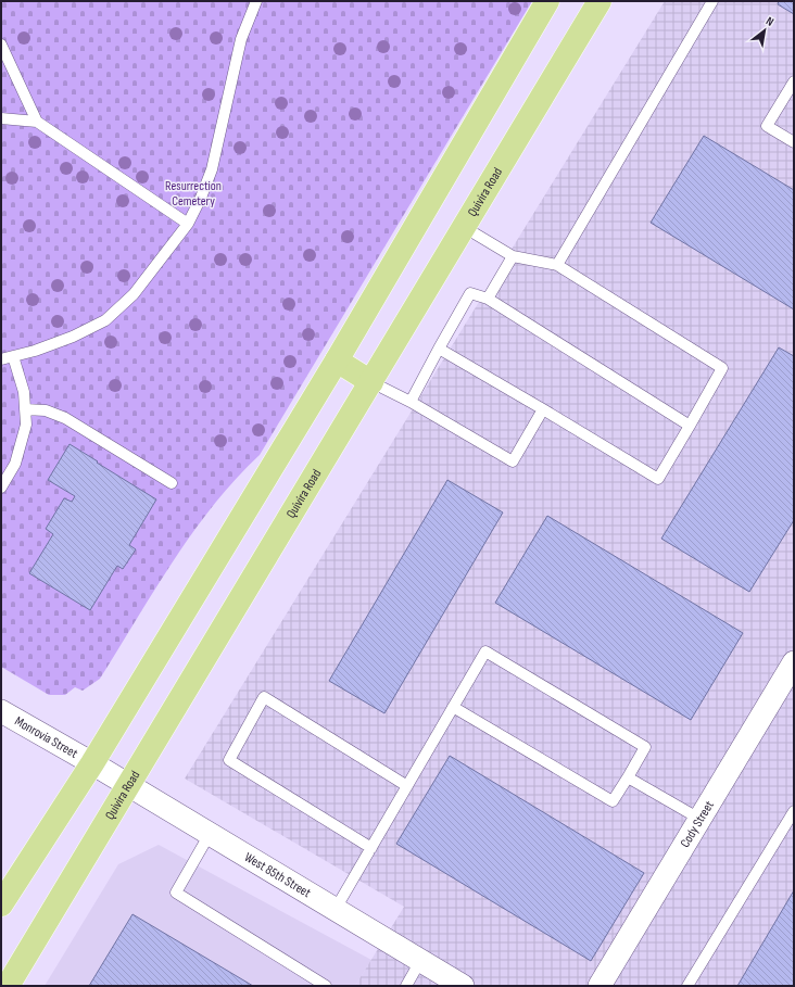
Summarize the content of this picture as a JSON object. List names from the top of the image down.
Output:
{
  "streets": {
    "main road": ["Quivira Road"],
    "street": ["Monrovia Street", "Cody Street", "West 85th Street"]
  },
  "crossings": [
    ["Quivira Road", "West 85th Street"],
    ["Monrovia Street", "West 85th Street"]
  ],
  "parks": ["Resurrection Cemetery"],
  "north": "top right"
}
